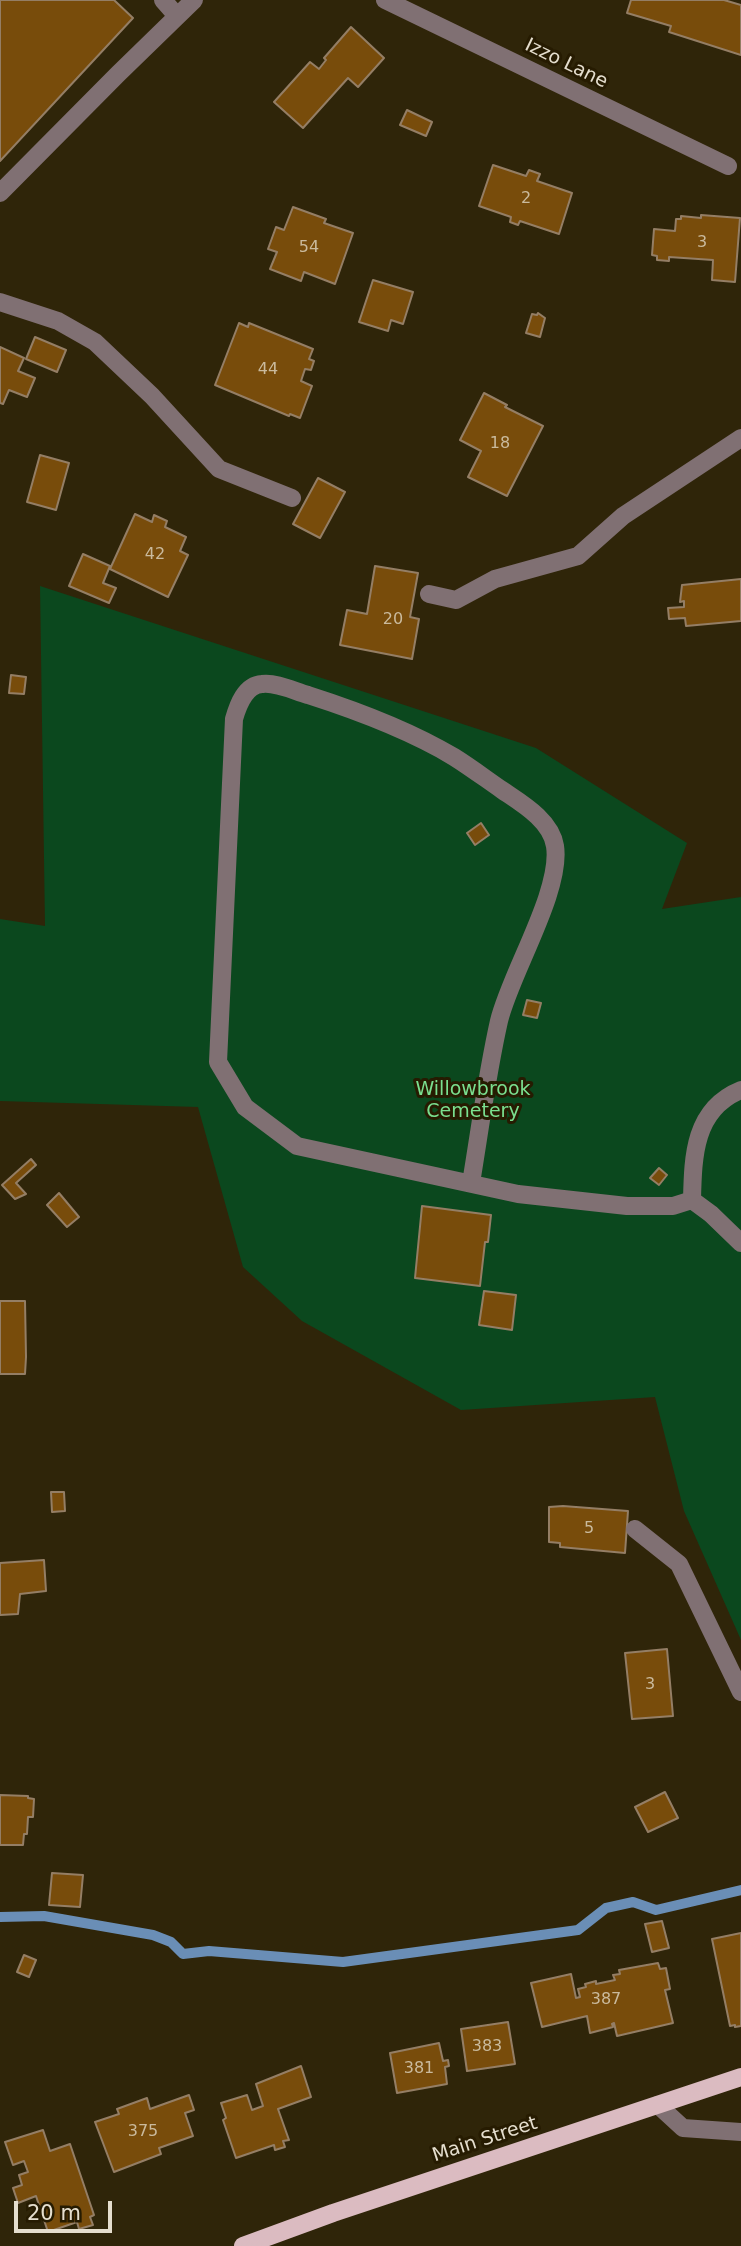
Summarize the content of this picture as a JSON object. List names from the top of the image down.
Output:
{
  "streets": {
    "main road": ["Main Street"],
    "street": ["Izzo Lane"]
  },
  "parks": ["Willowbrook Cemetery"],
  "house_numbers": [
    "2",
    "3",
    "54",
    "44",
    "18",
    "42",
    "20",
    "5",
    "3",
    "387",
    "383",
    "381",
    "375"
  ],
  "scale_bar": "20 m"
}
